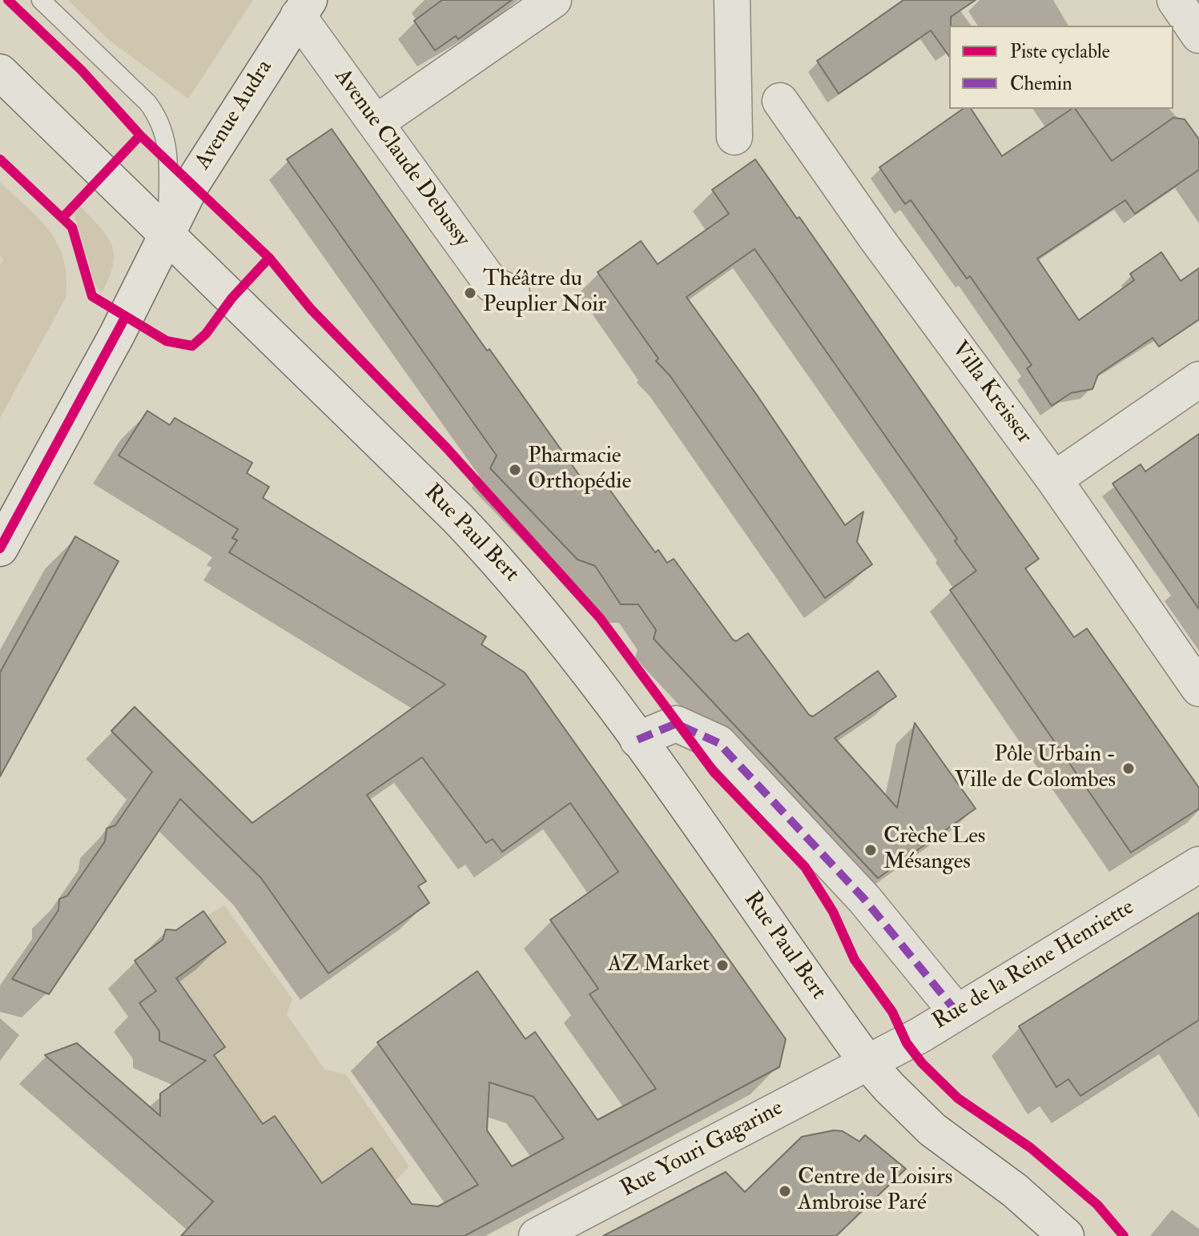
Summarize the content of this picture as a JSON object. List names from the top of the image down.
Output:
{
  "streets": {
    "street": [
      "Avenue Audra",
      "Avenue Claude Debussy",
      "Villa Kreisser",
      "Rue Paul Bert",
      "Rue de la Reine Henriette",
      "Rue Youri Gagarine"
    ]
  },
  "crossings": [
    ["Avenue Audra", "Avenue Claude Debussy"],
    ["Avenue Audra", "Rue Paul Bert"],
    ["Rue Paul Bert", "Rue de la Reine Henriette"],
    ["Rue Paul Bert", "Rue Youri Gagarine"],
    ["Rue de la Reine Henriette", "Rue Youri Gagarine"]
  ],
  "places": [
    "Théâtre du Peuplier Noir",
    "Pharmacie Orthopédie",
    "Pôle Urbain - Ville de Colombes",
    "Crèche Les Mésanges",
    "AZ Market",
    "Centre de Loisirs Ambroise Paré"
  ],
  "legend": ["Piste cyclable", "Chemin"]
}
